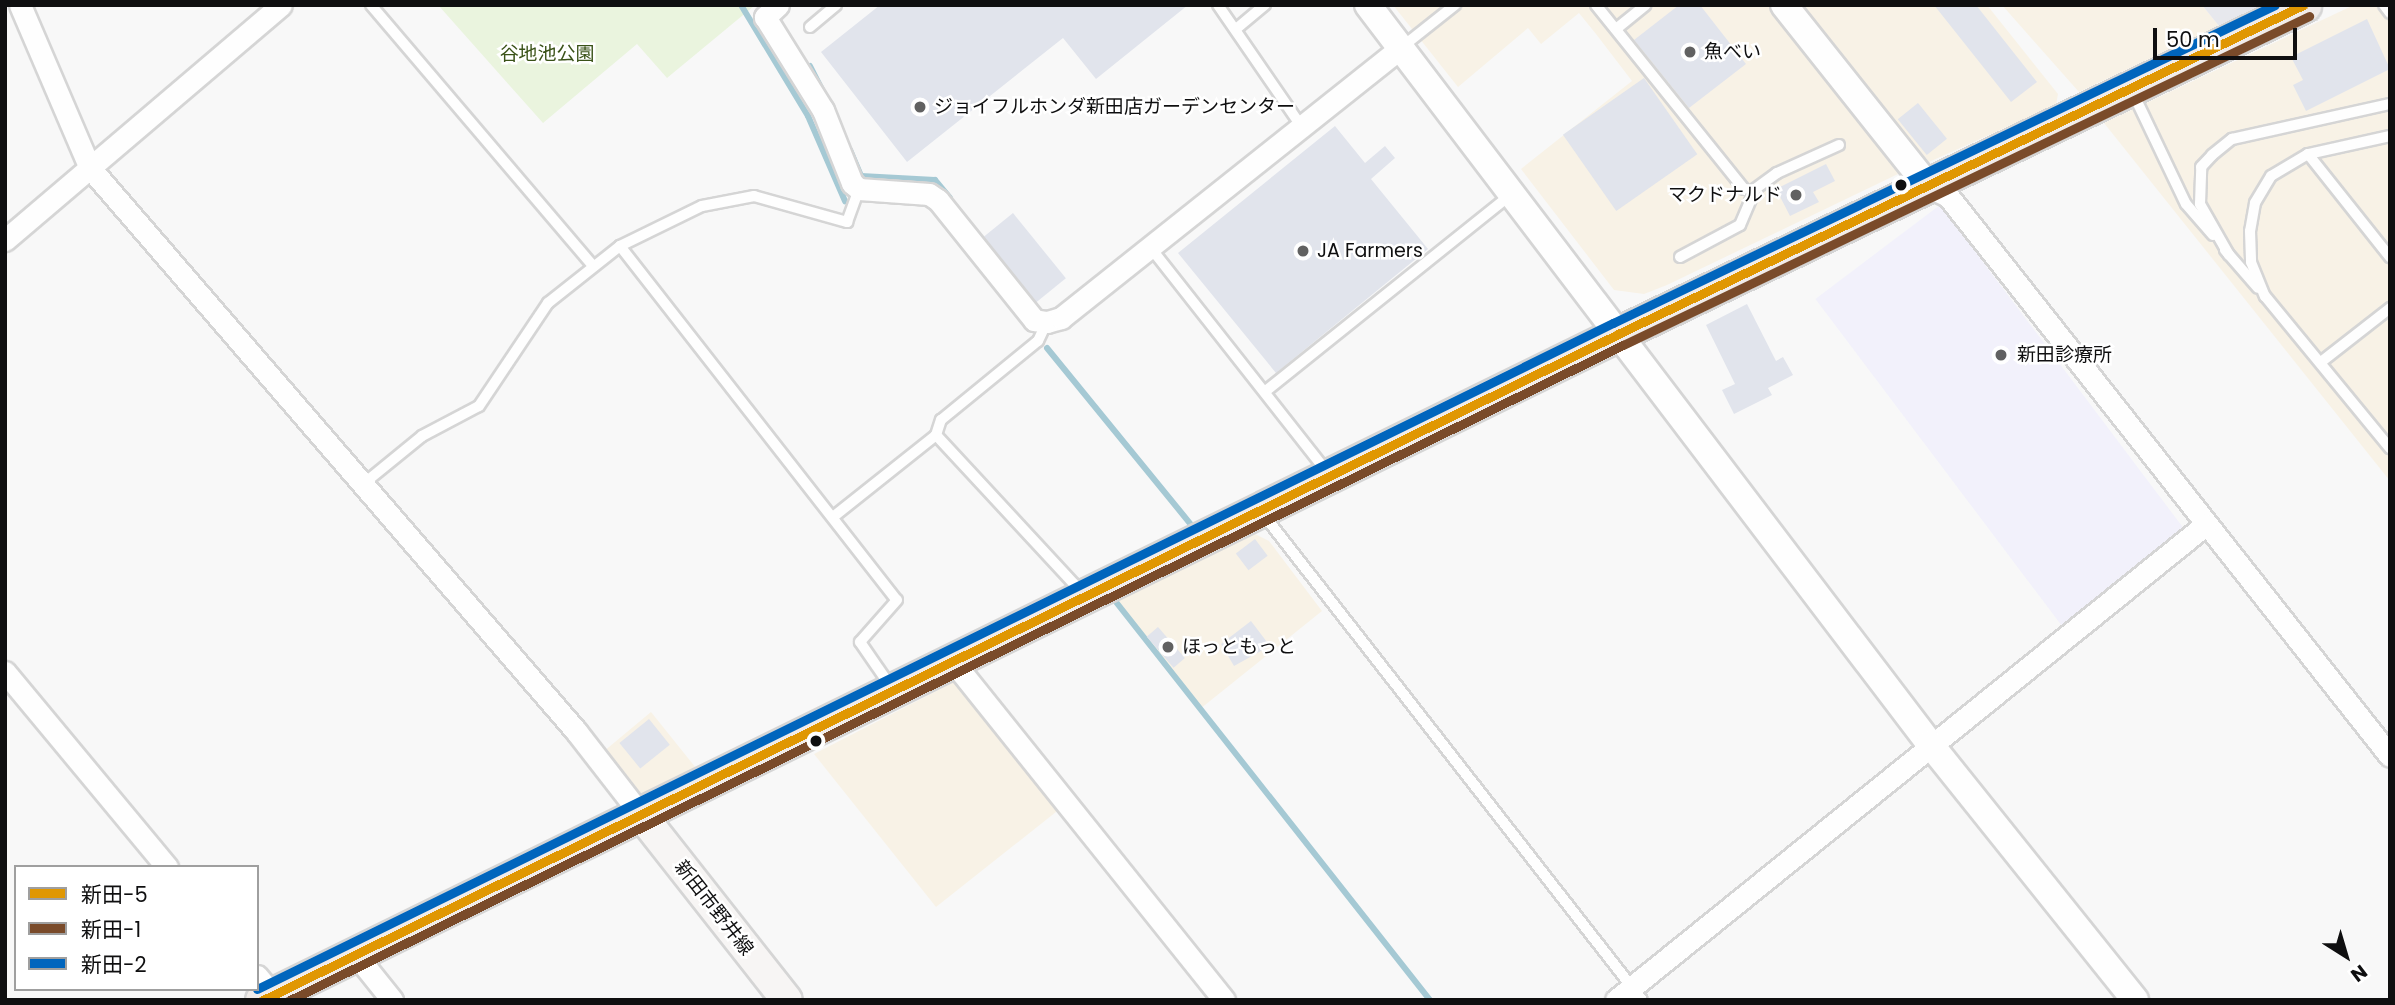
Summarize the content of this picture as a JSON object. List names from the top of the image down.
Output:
{
  "streets": {
    "main road": ["新田市野井線"]
  },
  "parks": ["谷地池公園"],
  "places": [
    "魚べい",
    "ジョイフルホンダ新田店ガーデンセンター",
    "マクドナルド",
    "JA Farmers",
    "新田診療所",
    "ほっともっと"
  ],
  "lines": ["transit line 新田-5", "transit line 新田-2", "transit line 新田-1"],
  "legend": ["新田-5", "新田-1", "新田-2"],
  "scale_bar": "50 m",
  "north": "bottom right"
}
